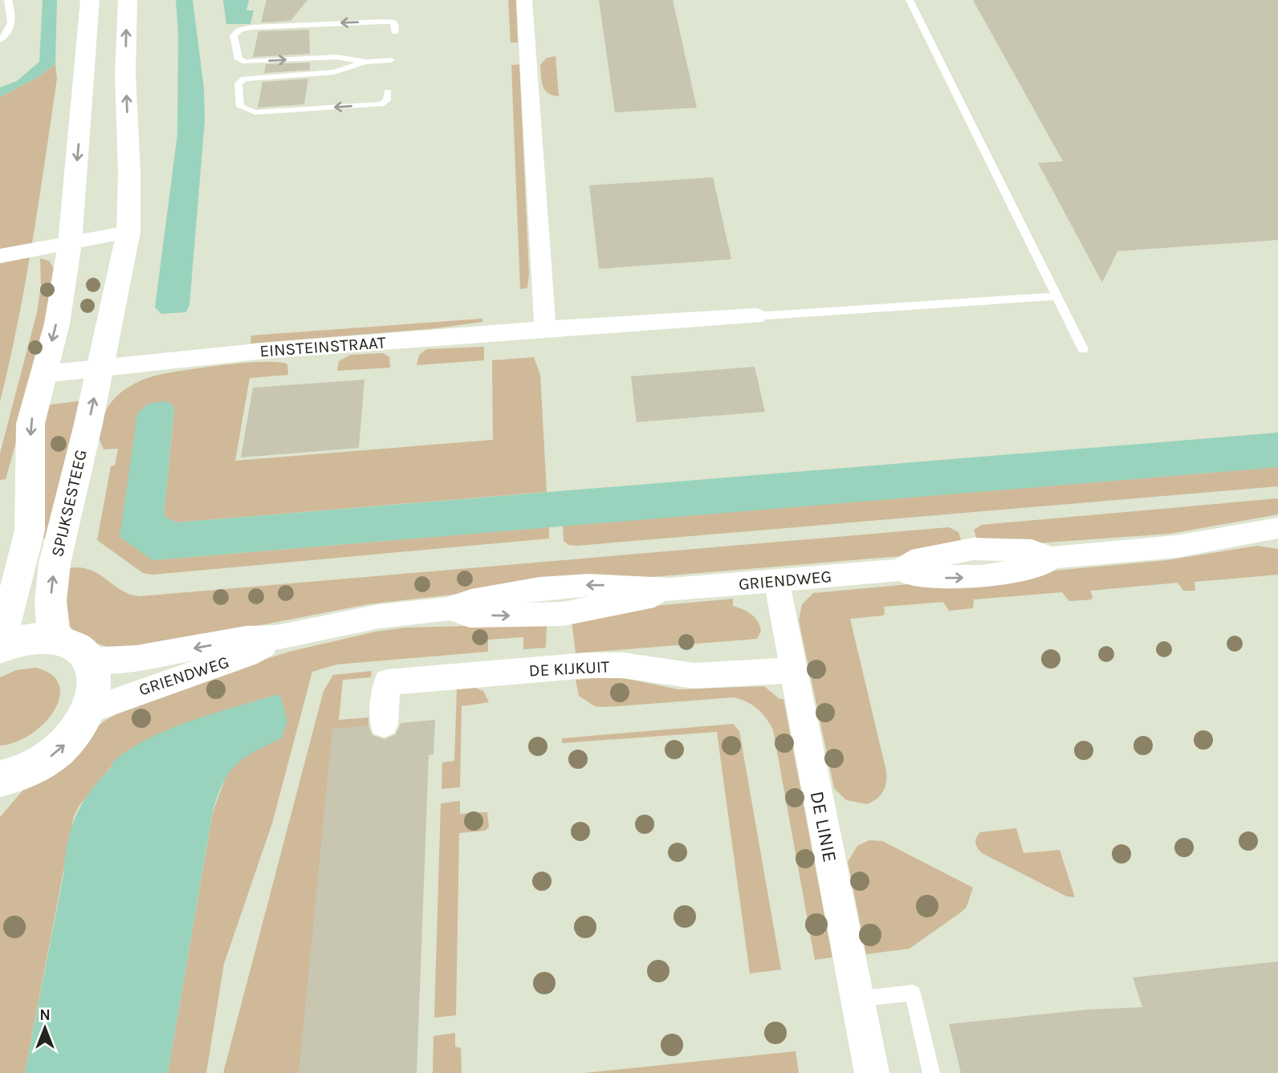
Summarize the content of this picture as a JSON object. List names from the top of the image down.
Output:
{
  "streets": {
    "main road": ["SPIJKSESTEEG"],
    "street": [
      "EINSTEINSTRAAT",
      "GRIENDWEG",
      "DE KIJKUIT",
      "DE LINIE"
    ]
  },
  "crossings": [
    ["EINSTEINSTRAAT", "SPIJKSESTEEG"],
    ["GRIENDWEG", "DE LINIE"],
    ["DE KIJKUIT", "DE LINIE"]
  ],
  "north": "top"
}
